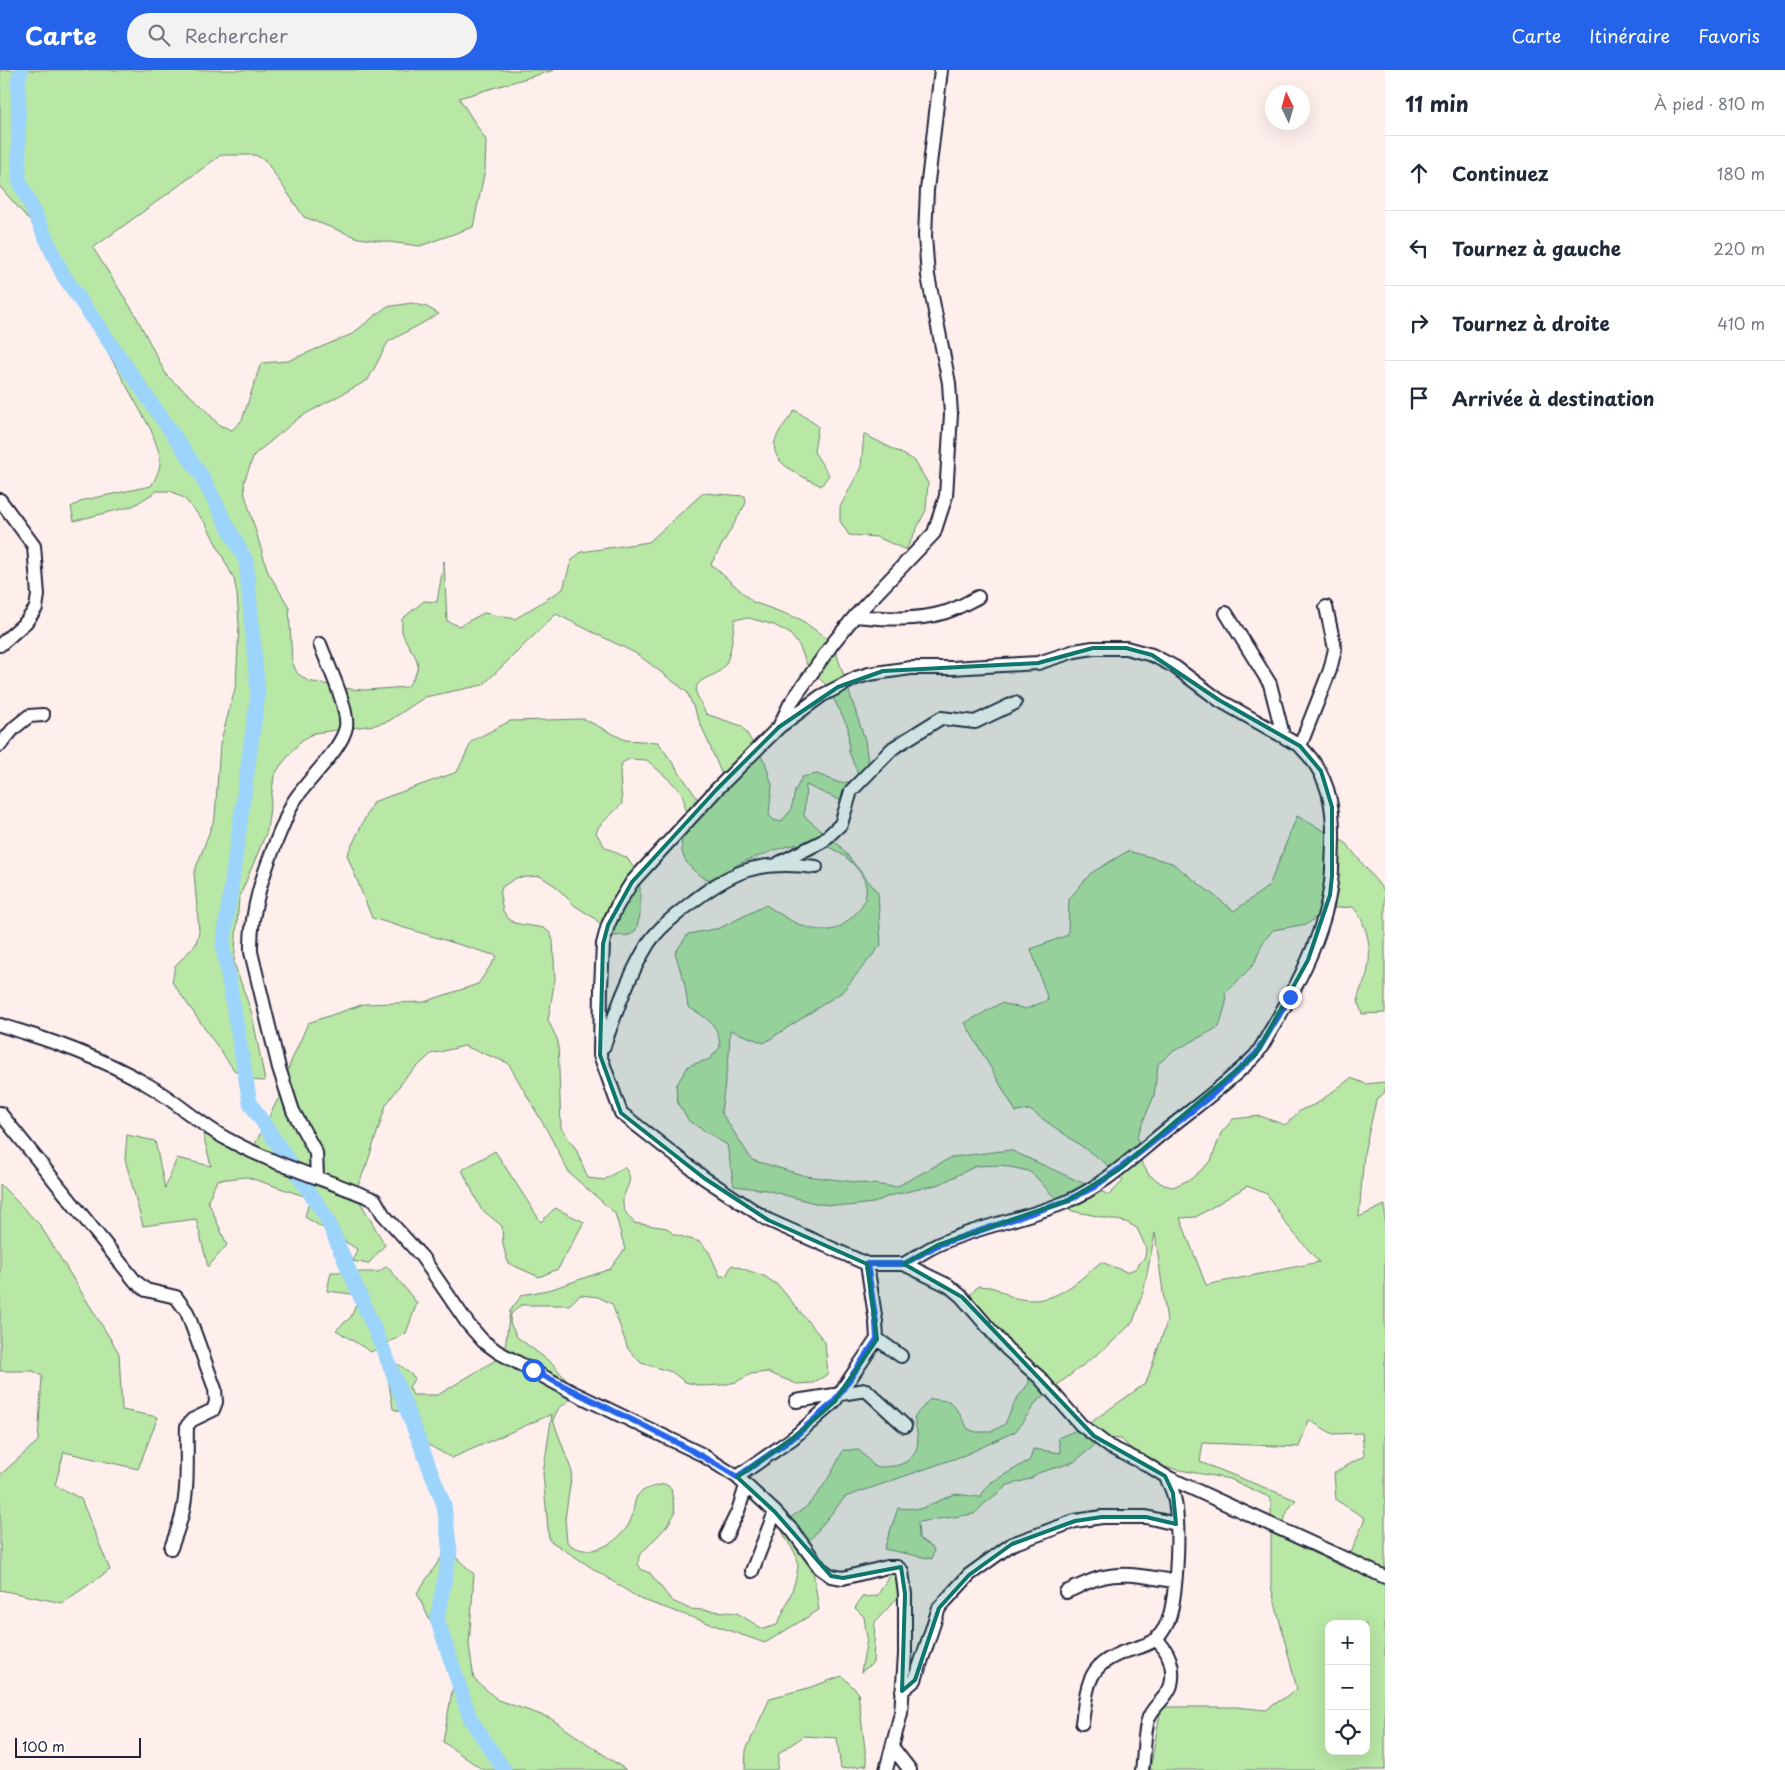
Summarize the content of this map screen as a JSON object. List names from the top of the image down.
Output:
{
  "scale_bar": "100 m",
  "north": "top",
  "page": {
    "header": "Carte",
    "search": "Rechercher",
    "nav": ["Carte", "Itinéraire", "Favoris"],
    "heading": ["11 min", "À pied · 810 m"],
    "list": [
      ["Continuez", "180 m"],
      ["Tournez à gauche", "220 m"],
      ["Tournez à droite", "410 m"],
      "Arrivée à destination"
    ],
    "map_buttons": ["+", "−"],
    "scale": "100 m"
  }
}
